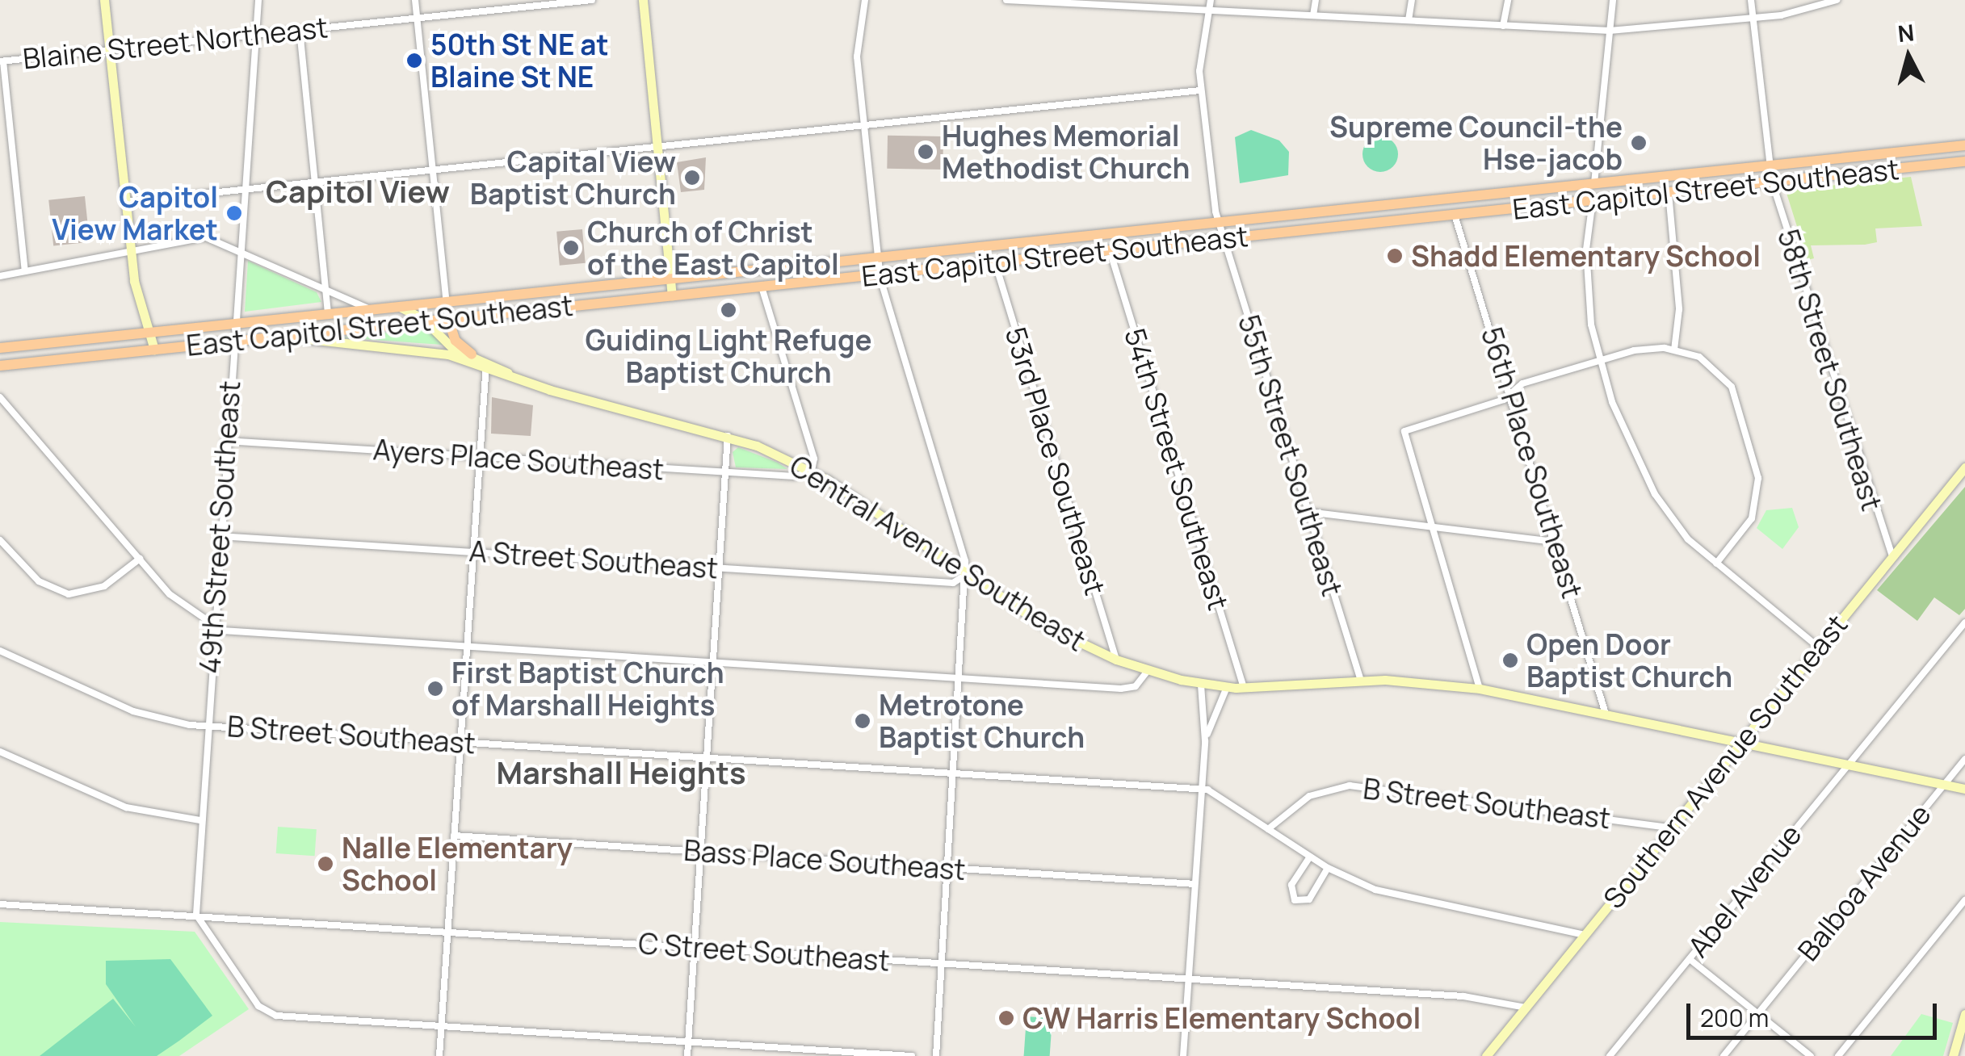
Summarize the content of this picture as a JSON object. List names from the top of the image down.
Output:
{
  "streets": {
    "main road": ["East Capitol Street Southeast", "Central Avenue Southeast", "Southern Avenue Southeast"],
    "street": [
      "Blaine Street Northeast",
      "58th Street Southeast",
      "55th Street Southeast",
      "Ayers Place Southeast",
      "53rd Place Southeast",
      "56th Place Southeast",
      "54th Street Southeast",
      "49th Street Southeast",
      "A Street Southeast",
      "B Street Southeast",
      "Bass Place Southeast",
      "Balboa Avenue",
      "Abel Avenue",
      "C Street Southeast"
    ]
  },
  "crossings": [
    ["Blaine Street Northeast", "49th Street Southeast"],
    ["East Capitol Street Southeast", "58th Street Southeast"],
    ["East Capitol Street Southeast", "55th Street Southeast"],
    ["East Capitol Street Southeast", "53rd Place Southeast"],
    ["East Capitol Street Southeast", "56th Place Southeast"],
    ["East Capitol Street Southeast", "54th Street Southeast"],
    ["East Capitol Street Southeast", "49th Street Southeast"],
    ["East Capitol Street Southeast", "Central Avenue Southeast"],
    ["58th Street Southeast", "Southern Avenue Southeast"],
    ["55th Street Southeast", "Central Avenue Southeast"],
    ["Ayers Place Southeast", "49th Street Southeast"],
    ["Ayers Place Southeast", "Central Avenue Southeast"],
    ["53rd Place Southeast", "Central Avenue Southeast"],
    ["56th Place Southeast", "Central Avenue Southeast"],
    ["54th Street Southeast", "Central Avenue Southeast"],
    ["49th Street Southeast", "A Street Southeast"],
    ["49th Street Southeast", "B Street Southeast"],
    ["49th Street Southeast", "C Street Southeast"],
    ["Central Avenue Southeast", "A Street Southeast"],
    ["Central Avenue Southeast", "Southern Avenue Southeast"],
    ["Central Avenue Southeast", "Balboa Avenue"],
    ["Central Avenue Southeast", "Abel Avenue"],
    ["B Street Southeast", "Southern Avenue Southeast"],
    ["Southern Avenue Southeast", "C Street Southeast"]
  ],
  "districts": ["Capitol View", "Marshall Heights"],
  "places": [
    "50th St NE at Blaine St NE",
    "Supreme Council-the Hse-jacob",
    "Hughes Memorial Methodist Church",
    "Capital View Baptist Church",
    "Capitol View Market",
    "Church of Christ of the East Capitol",
    "Shadd Elementary School",
    "Guiding Light Refuge Baptist Church",
    "Open Door Baptist Church",
    "First Baptist Church of Marshall Heights",
    "Metrotone Baptist Church",
    "Nalle Elementary School",
    "CW Harris Elementary School"
  ],
  "scale_bar": "200 m",
  "north": "top"
}
